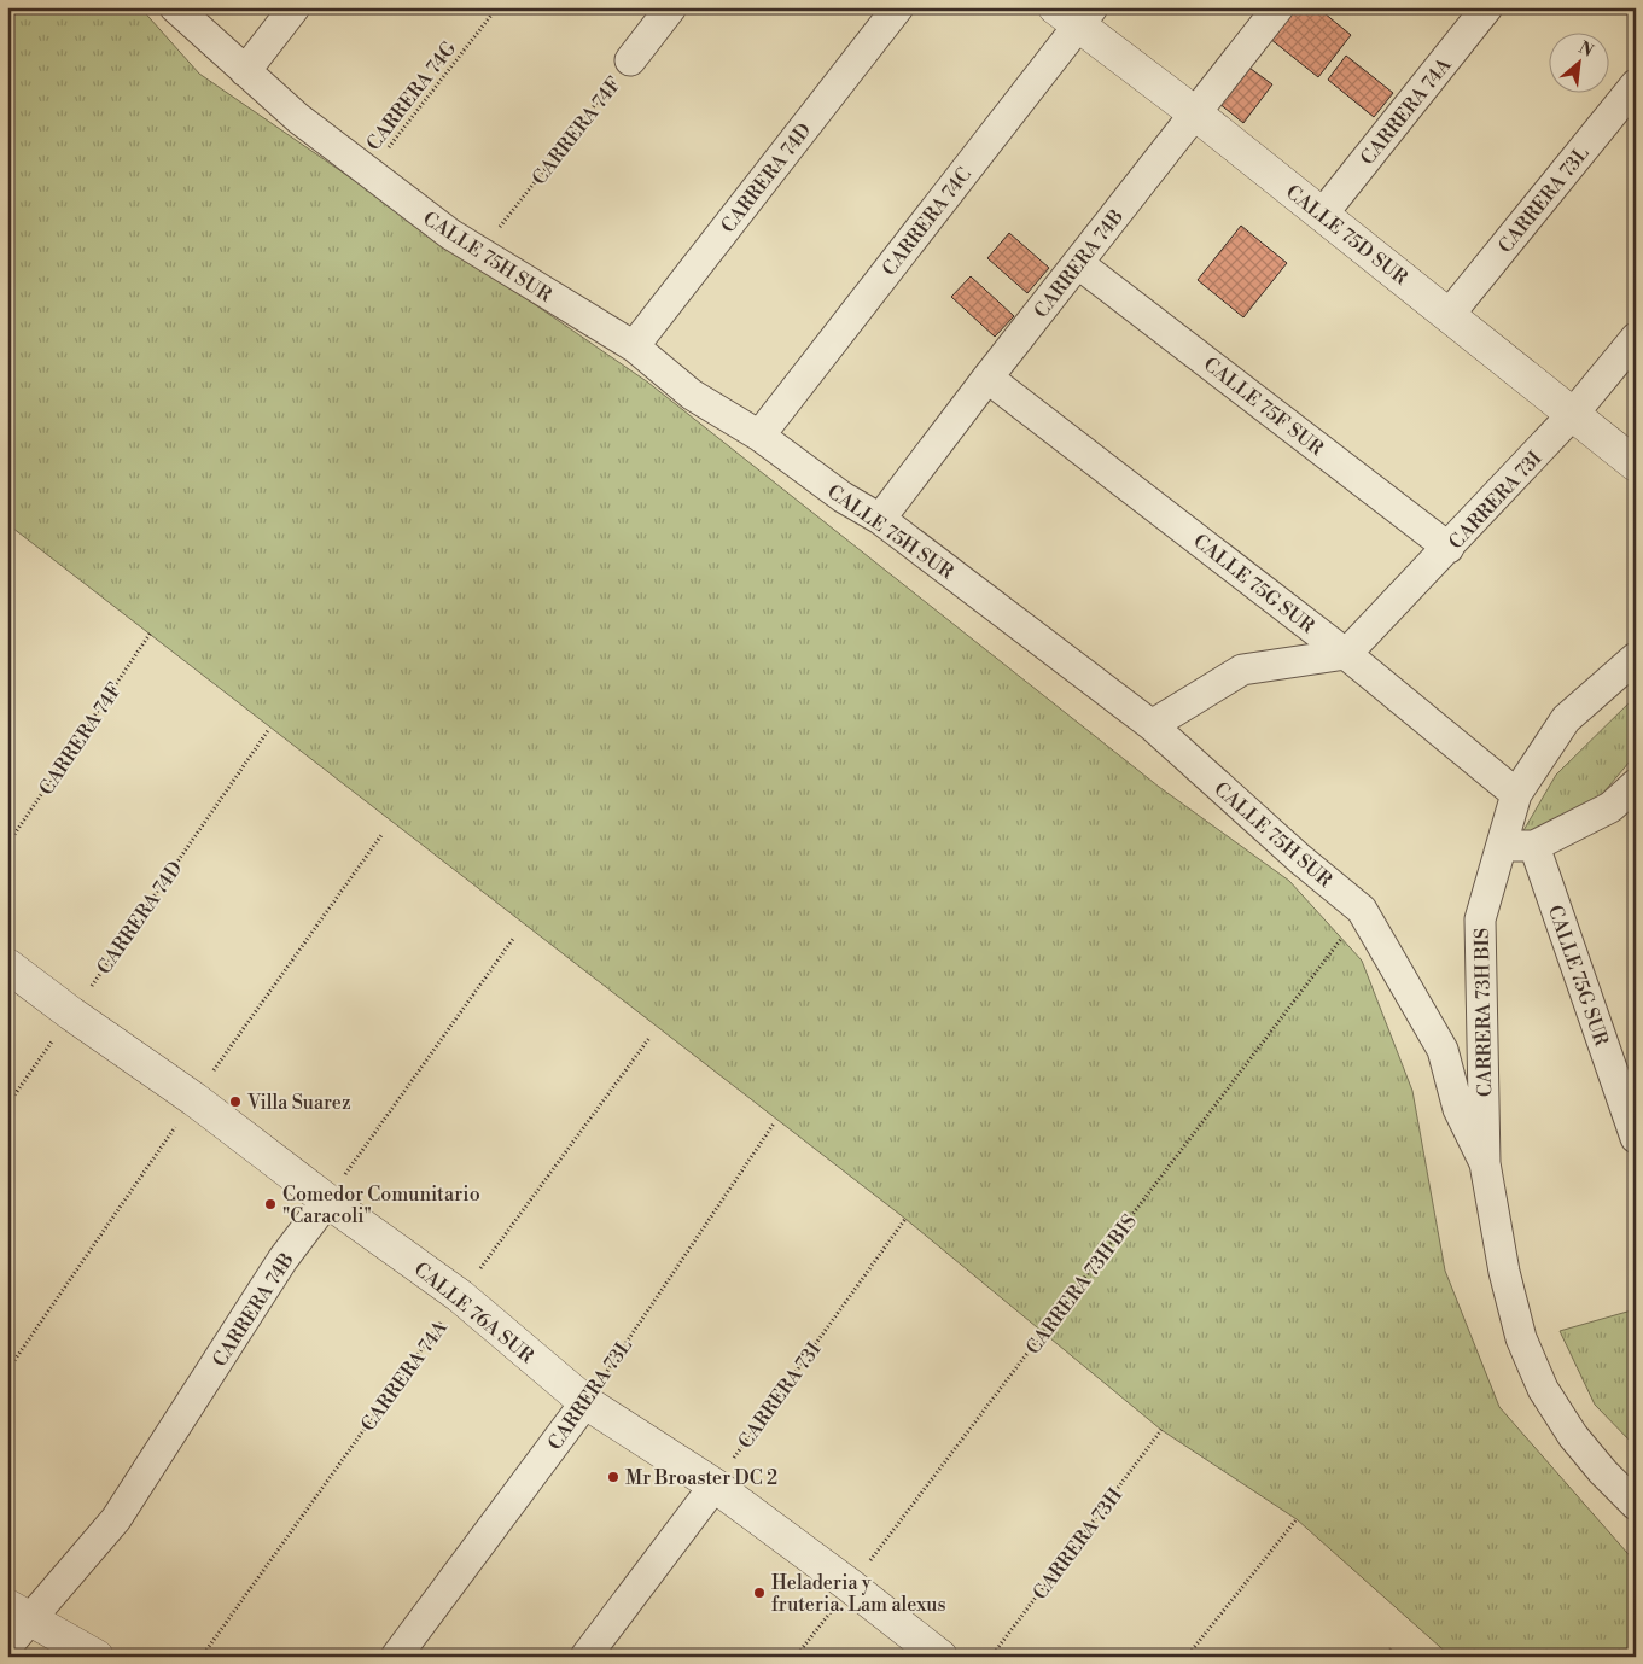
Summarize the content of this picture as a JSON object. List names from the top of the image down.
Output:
{
  "streets": {
    "street": [
      "CARRERA 74A",
      "CARRERA 74F",
      "CARRERA 74D",
      "CARRERA 73L",
      "CARRERA 74C",
      "CALLE 75D SUR",
      "CALLE 75H SUR",
      "CARRERA 74B",
      "CALLE 75F SUR",
      "CARRERA 73I",
      "CALLE 75G SUR",
      "CARRERA 73H BIS",
      "CALLE 76A SUR"
    ],
    "path": ["CARRERA 74G", "CARRERA 73H"]
  },
  "crossings": [
    ["CARRERA 74G", "CALLE 75H SUR"],
    ["CARRERA 74A", "CALLE 75D SUR"],
    ["CARRERA 74A", "CALLE 76A SUR"],
    ["CARRERA 74F", "CALLE 75H SUR"],
    ["CARRERA 74D", "CALLE 75H SUR"],
    ["CARRERA 74D", "CALLE 76A SUR"],
    ["CARRERA 73L", "CALLE 75D SUR"],
    ["CARRERA 73L", "CALLE 76A SUR"],
    ["CARRERA 74C", "CALLE 75D SUR"],
    ["CARRERA 74C", "CALLE 75H SUR"],
    ["CALLE 75D SUR", "CARRERA 74B"],
    ["CALLE 75D SUR", "CARRERA 73I"],
    ["CALLE 75H SUR", "CARRERA 74B"],
    ["CALLE 75H SUR", "CARRERA 73H BIS"],
    ["CARRERA 74B", "CALLE 75F SUR"],
    ["CARRERA 74B", "CALLE 75G SUR"],
    ["CARRERA 74B", "CALLE 76A SUR"],
    ["CALLE 75F SUR", "CARRERA 73I"],
    ["CARRERA 73I", "CALLE 75G SUR"],
    ["CARRERA 73I", "CALLE 76A SUR"],
    ["CALLE 75G SUR", "CARRERA 73H BIS"],
    ["CARRERA 73H BIS", "CALLE 76A SUR"]
  ],
  "places": [
    "Villa Suarez",
    "Comedor Comunitario \"Caracoli\"",
    "Mr Broaster DC 2",
    "Heladeria y fruteria. Lam alexus"
  ],
  "north": "top right"
}
